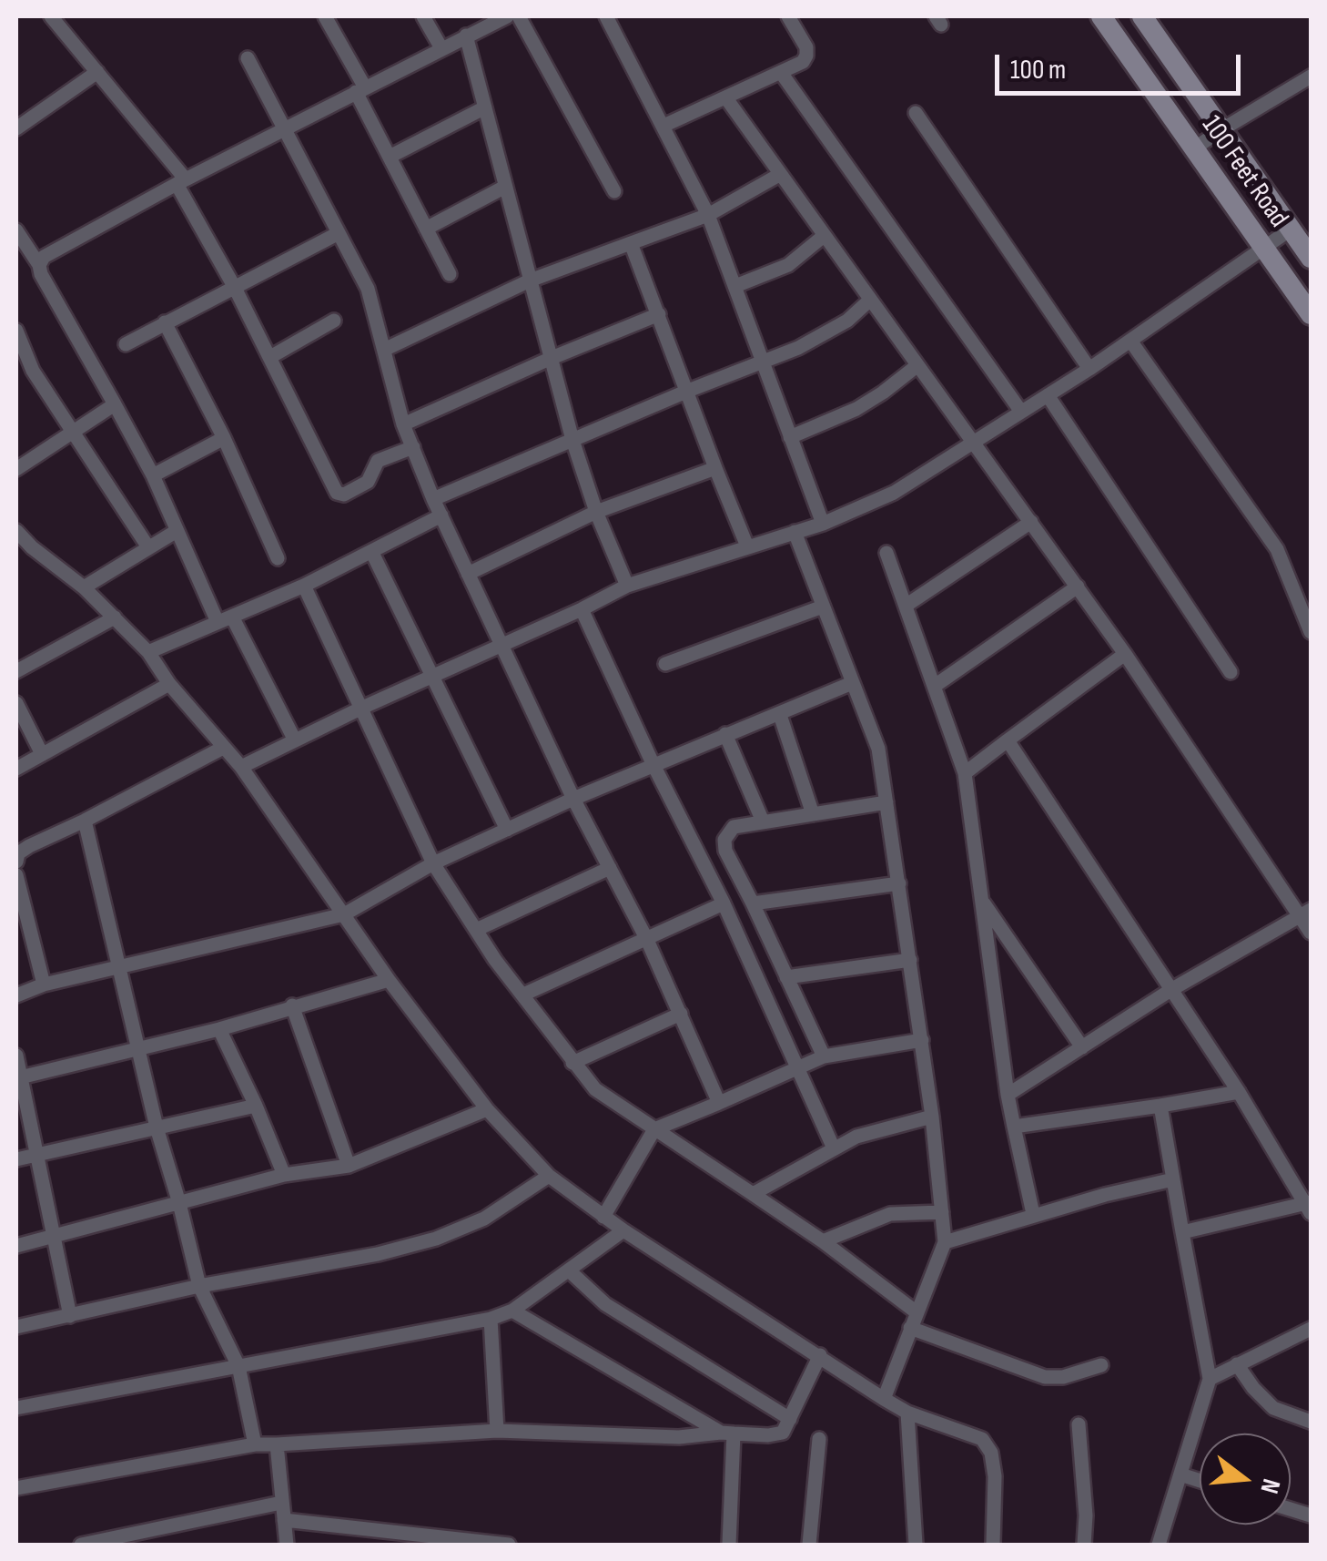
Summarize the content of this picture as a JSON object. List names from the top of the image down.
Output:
{
  "streets": {
    "main road": ["100 Feet Road"]
  },
  "scale_bar": "100 m",
  "north": "right"
}
